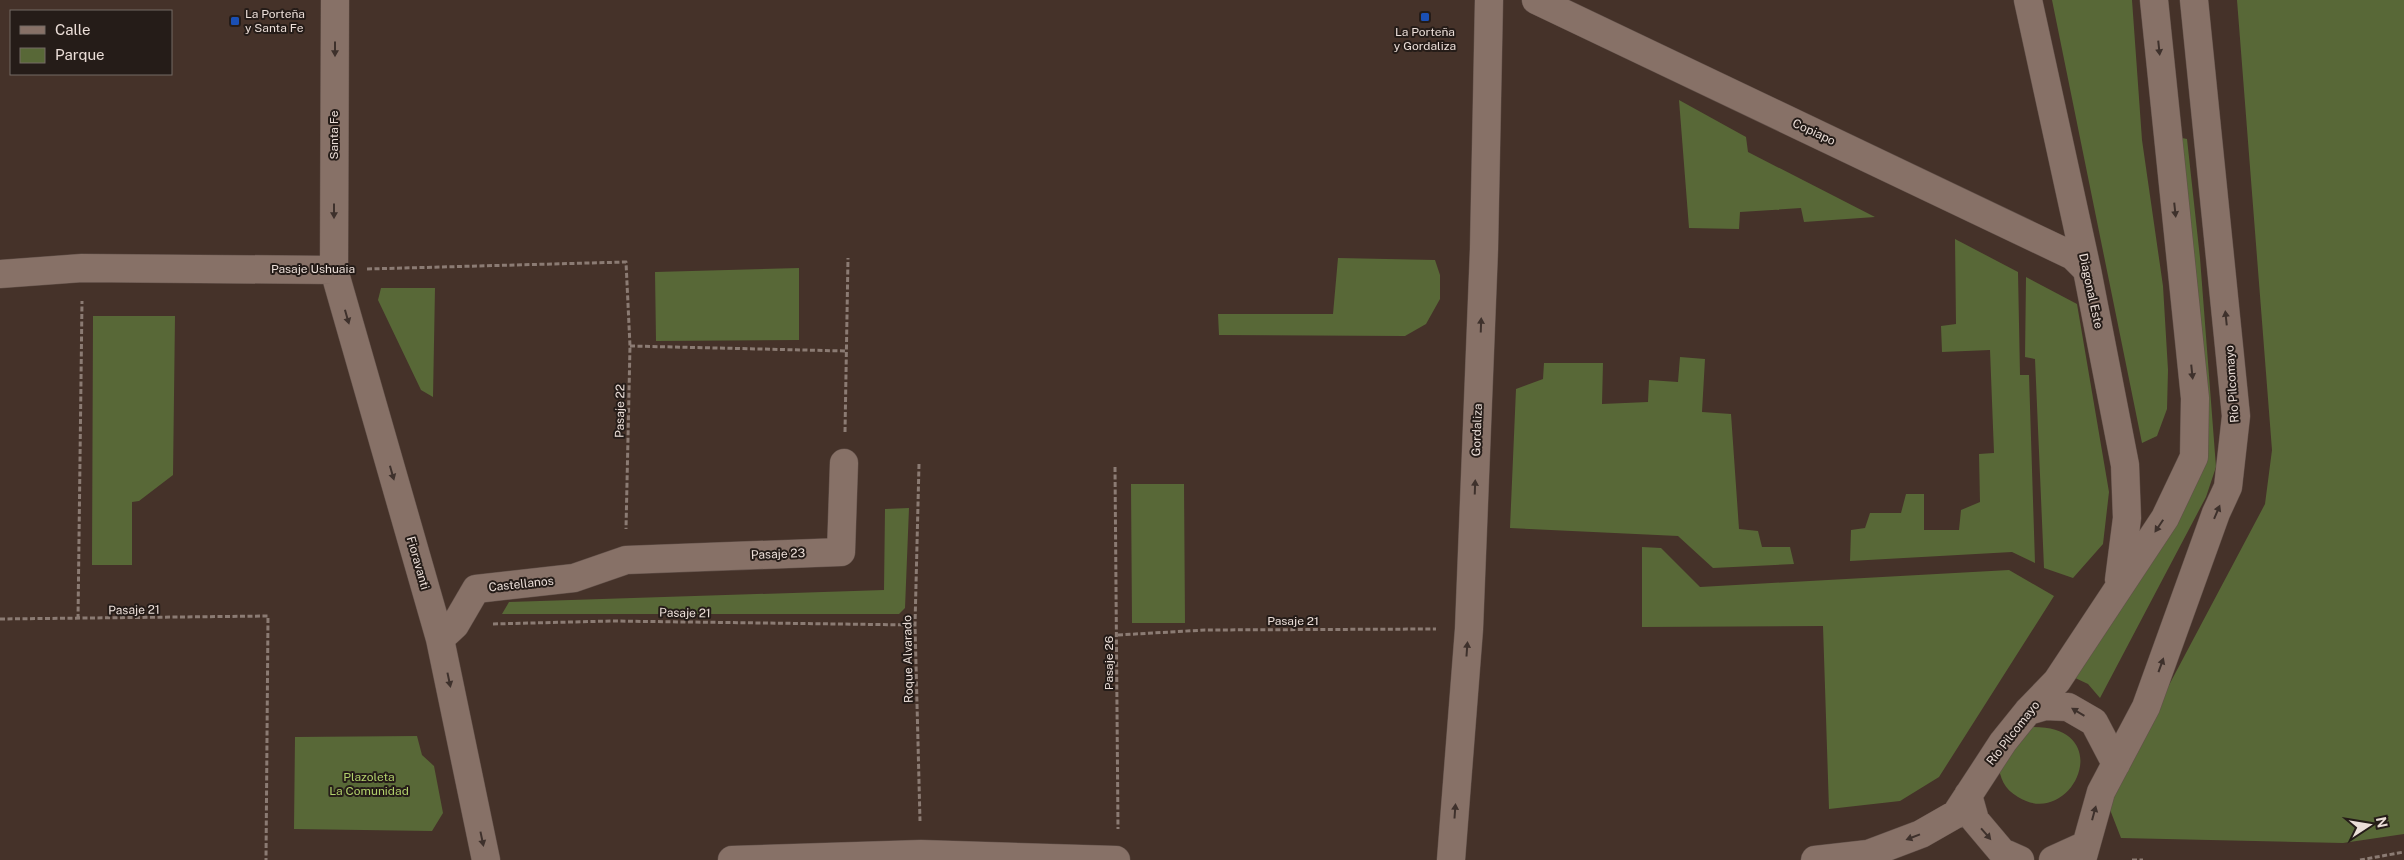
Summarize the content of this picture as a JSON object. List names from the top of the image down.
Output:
{
  "streets": {
    "street": [
      "Copiapo",
      "Santa Fe",
      "Pasaje Ushuaia",
      "Diagonal Este",
      "Río Pilcomayo",
      "Gordaliza",
      "Pasaje 23",
      "Fioravanti",
      "Castellanos"
    ],
    "path": [
      "Pasaje 22",
      "Pasaje 21",
      "Roque Alvarado",
      "Pasaje 26"
    ]
  },
  "crossings": [
    ["Copiapo", "Diagonal Este"],
    ["Santa Fe", "Pasaje Ushuaia"],
    ["Santa Fe", "Fioravanti"],
    ["Pasaje Ushuaia", "Pasaje 22"],
    ["Pasaje Ushuaia", "Fioravanti"],
    ["Diagonal Este", "Río Pilcomayo"],
    ["Pasaje 22", "Pasaje 23"],
    ["Pasaje 22", "Castellanos"],
    ["Gordaliza", "Pasaje 21"],
    ["Pasaje 23", "Castellanos"],
    ["Fioravanti", "Castellanos"],
    ["Fioravanti", "Pasaje 21"],
    ["Castellanos", "Pasaje 21"],
    ["Pasaje 21", "Roque Alvarado"],
    ["Pasaje 21", "Pasaje 26"]
  ],
  "one_way": ["Santa Fe", "Gordaliza", "Fioravanti"],
  "parks": ["Plazoleta La Comunidad"],
  "places": {
    "transit": ["La Porteña y Gordaliza", "La Porteña y Santa Fe"]
  },
  "legend": ["Calle", "Parque"],
  "north": "right"
}
